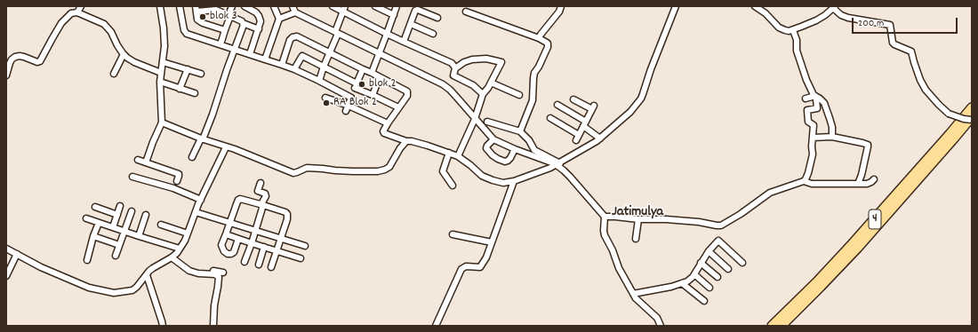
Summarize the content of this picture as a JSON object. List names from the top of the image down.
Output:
{
  "streets": {
    "highway": ["4"]
  },
  "districts": ["Jatimulya"],
  "places": ["blok 3", "blok 2", "RA Blok 2"],
  "scale_bar": "200 m"
}
